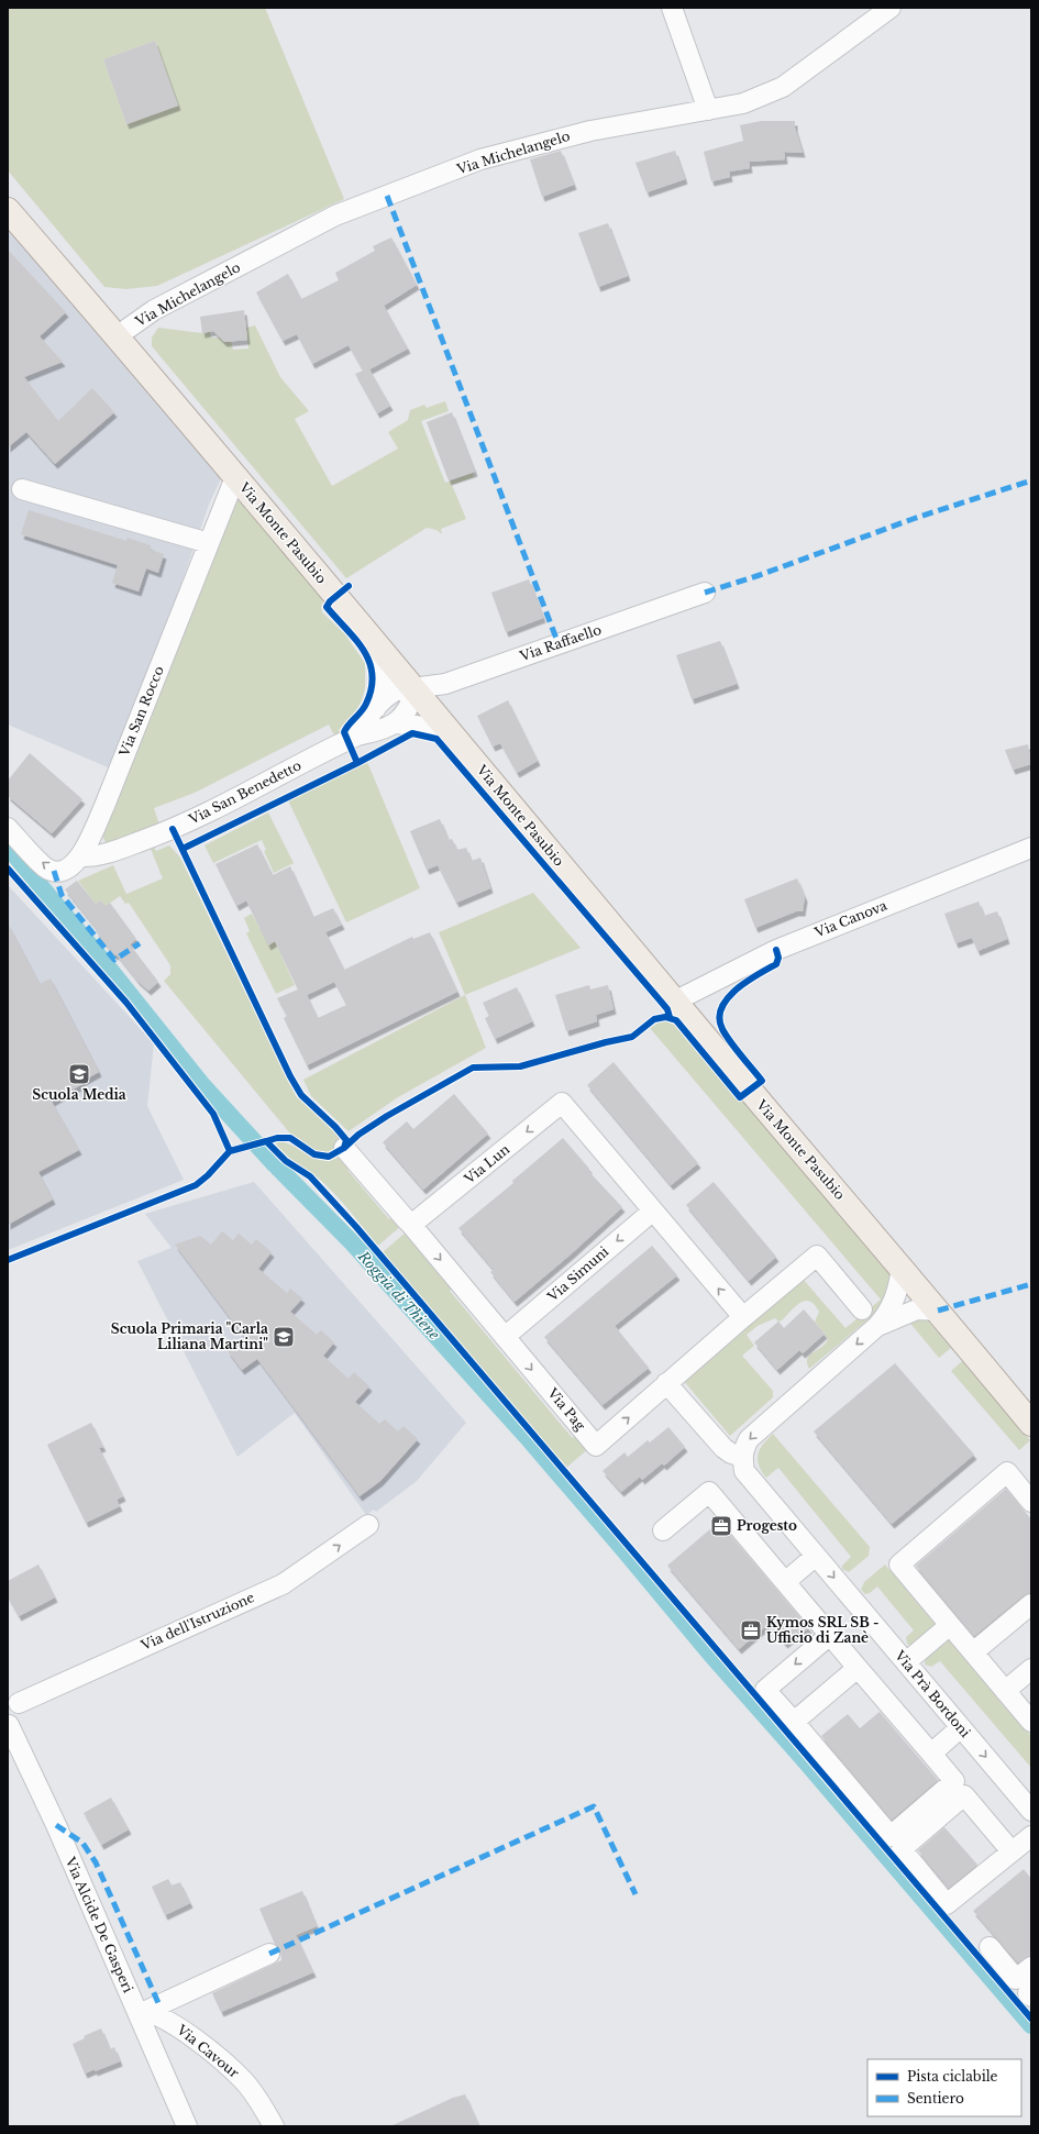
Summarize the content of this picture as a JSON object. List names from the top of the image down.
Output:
{
  "streets": {
    "main road": ["Via Monte Pasubio"],
    "street": [
      "Via Michelangelo",
      "Via Raffaello",
      "Via San Rocco",
      "Via San Benedetto",
      "Via Canova",
      "Via Lun",
      "Via Simuni",
      "Via Pag",
      "Via dell'Istruzione",
      "Via Prà Bordoni",
      "Via Alcide De Gasperi",
      "Via Cavour"
    ]
  },
  "crossings": [
    ["Via Michelangelo", "Via Monte Pasubio"],
    ["Via Monte Pasubio", "Via Raffaello"],
    ["Via Monte Pasubio", "Via San Rocco"],
    ["Via Monte Pasubio", "Via San Benedetto"],
    ["Via Monte Pasubio", "Via Canova"],
    ["Via Raffaello", "Via San Benedetto"],
    ["Via San Rocco", "Via San Benedetto"],
    ["Via Lun", "Via Simuni"],
    ["Via Lun", "Via Pag"],
    ["Via Simuni", "Via Pag"],
    ["Via dell'Istruzione", "Via Alcide De Gasperi"],
    ["Via Alcide De Gasperi", "Via Cavour"]
  ],
  "one_way": ["Via Simuni", "Via dell'Istruzione"],
  "water": ["Roggia di Thiene"],
  "places": {
    "school or university": ["Scuola Media", "Scuola Primaria \"Carla Liliana Martini\""],
    "office": ["Progesto", "Kymos SRL SB - Ufficio di Zanè"]
  },
  "legend": ["Pista ciclabile", "Sentiero"]
}
